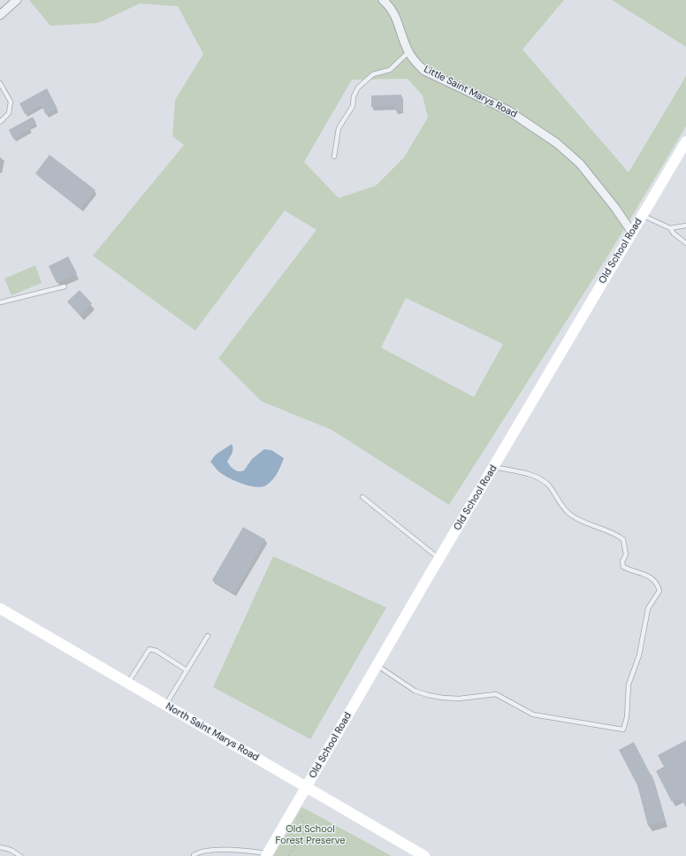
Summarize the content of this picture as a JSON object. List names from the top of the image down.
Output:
{
  "streets": {
    "street": ["Little Saint Marys Road", "Old School Road", "North Saint Marys Road"]
  },
  "crossings": [
    ["Little Saint Marys Road", "Old School Road"],
    ["Old School Road", "North Saint Marys Road"]
  ],
  "parks": ["Old School Forest Preserve"]
}
